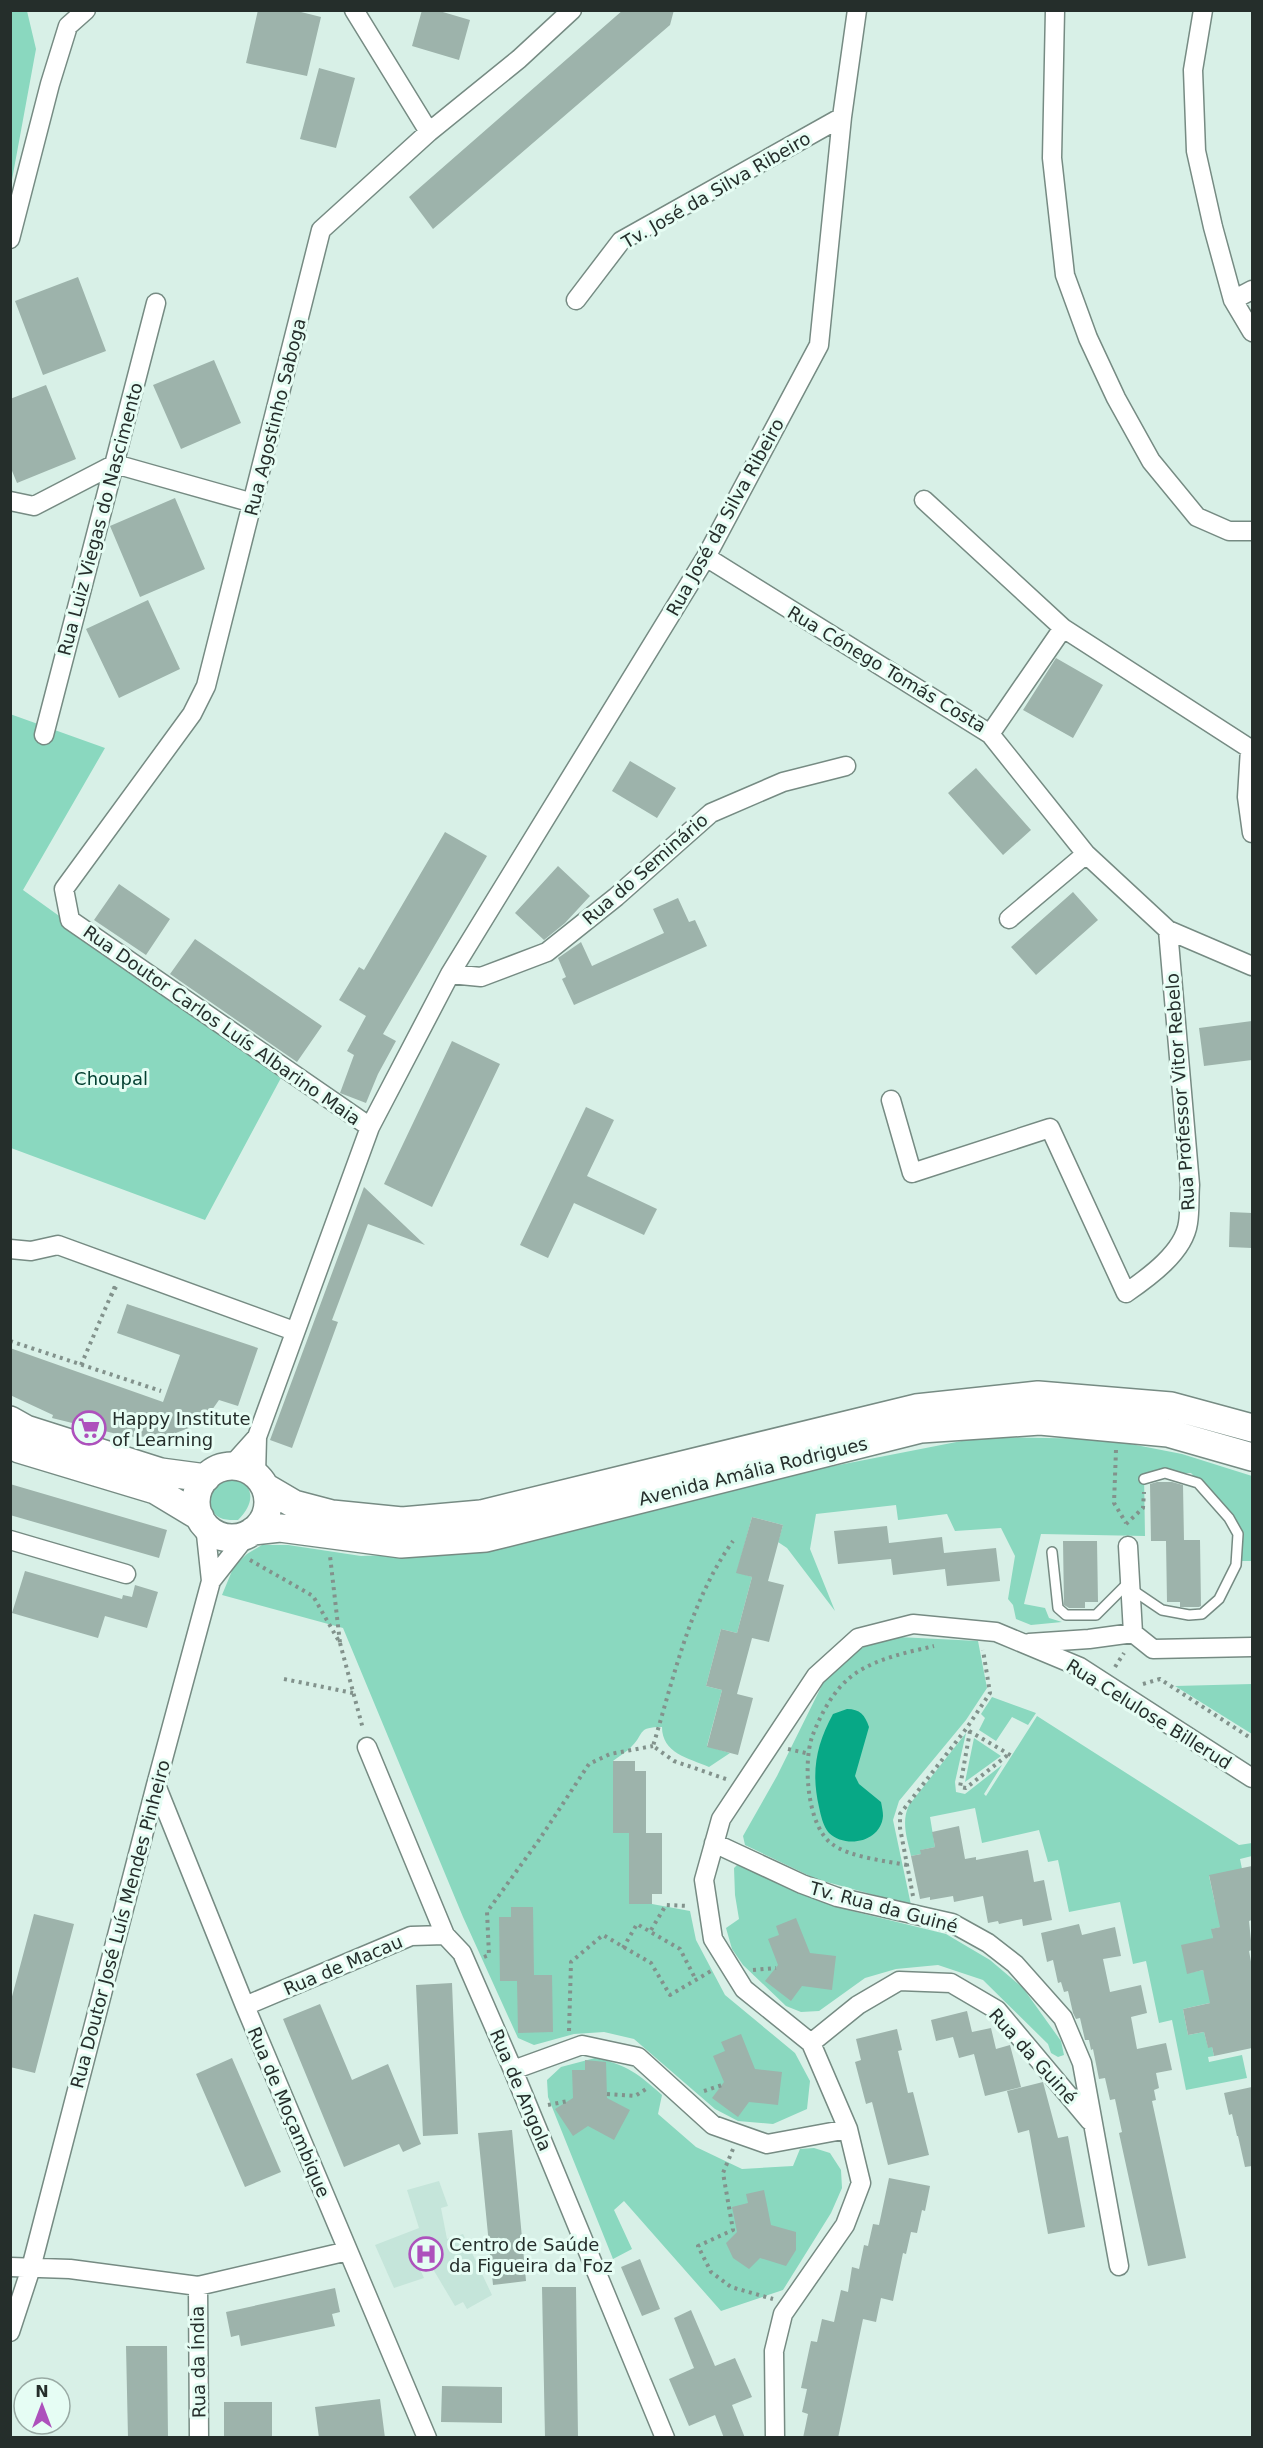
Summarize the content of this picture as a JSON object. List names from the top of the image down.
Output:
{
  "streets": {
    "main road": ["Avenida Amália Rodrigues"],
    "street": [
      "Tv. José da Silva Ribeiro",
      "Rua Agostinho Saboga",
      "Rua José da Silva Ribeiro",
      "Rua Luiz Viegas do Nascimento",
      "Rua Cónego Tomás Costa",
      "Rua do Seminário",
      "Rua Doutor Carlos Luís Albarino Maia",
      "Rua Professor Vitor Rebelo",
      "Rua Celulose Billerud",
      "Tv. Rua da Guiné",
      "Rua Doutor José Luís Mendes Pinheiro",
      "Rua de Macau",
      "Rua da Guiné",
      "Rua de Angola",
      "Rua de Moçambique",
      "Rua da Índia"
    ]
  },
  "crossings": [
    ["Tv. José da Silva Ribeiro", "Rua José da Silva Ribeiro"],
    ["Rua Agostinho Saboga", "Rua Doutor Carlos Luís Albarino Maia"],
    ["Rua José da Silva Ribeiro", "Rua Cónego Tomás Costa"],
    ["Rua José da Silva Ribeiro", "Rua do Seminário"],
    ["Rua José da Silva Ribeiro", "Rua Doutor Carlos Luís Albarino Maia"],
    ["Avenida Amália Rodrigues", "Rua Doutor José Luís Mendes Pinheiro"],
    ["Rua Celulose Billerud", "Tv. Rua da Guiné"],
    ["Rua Celulose Billerud", "Rua da Guiné"],
    ["Tv. Rua da Guiné", "Rua da Guiné"],
    ["Rua Doutor José Luís Mendes Pinheiro", "Rua de Moçambique"],
    ["Rua de Macau", "Rua de Angola"],
    ["Rua de Macau", "Rua de Moçambique"]
  ],
  "parks": ["Choupal"],
  "places": {
    "supermarket": ["Happy Institute of Learning"],
    "hospital": ["Centro de Saúde da Figueira da Foz"]
  },
  "north": "top"
}
